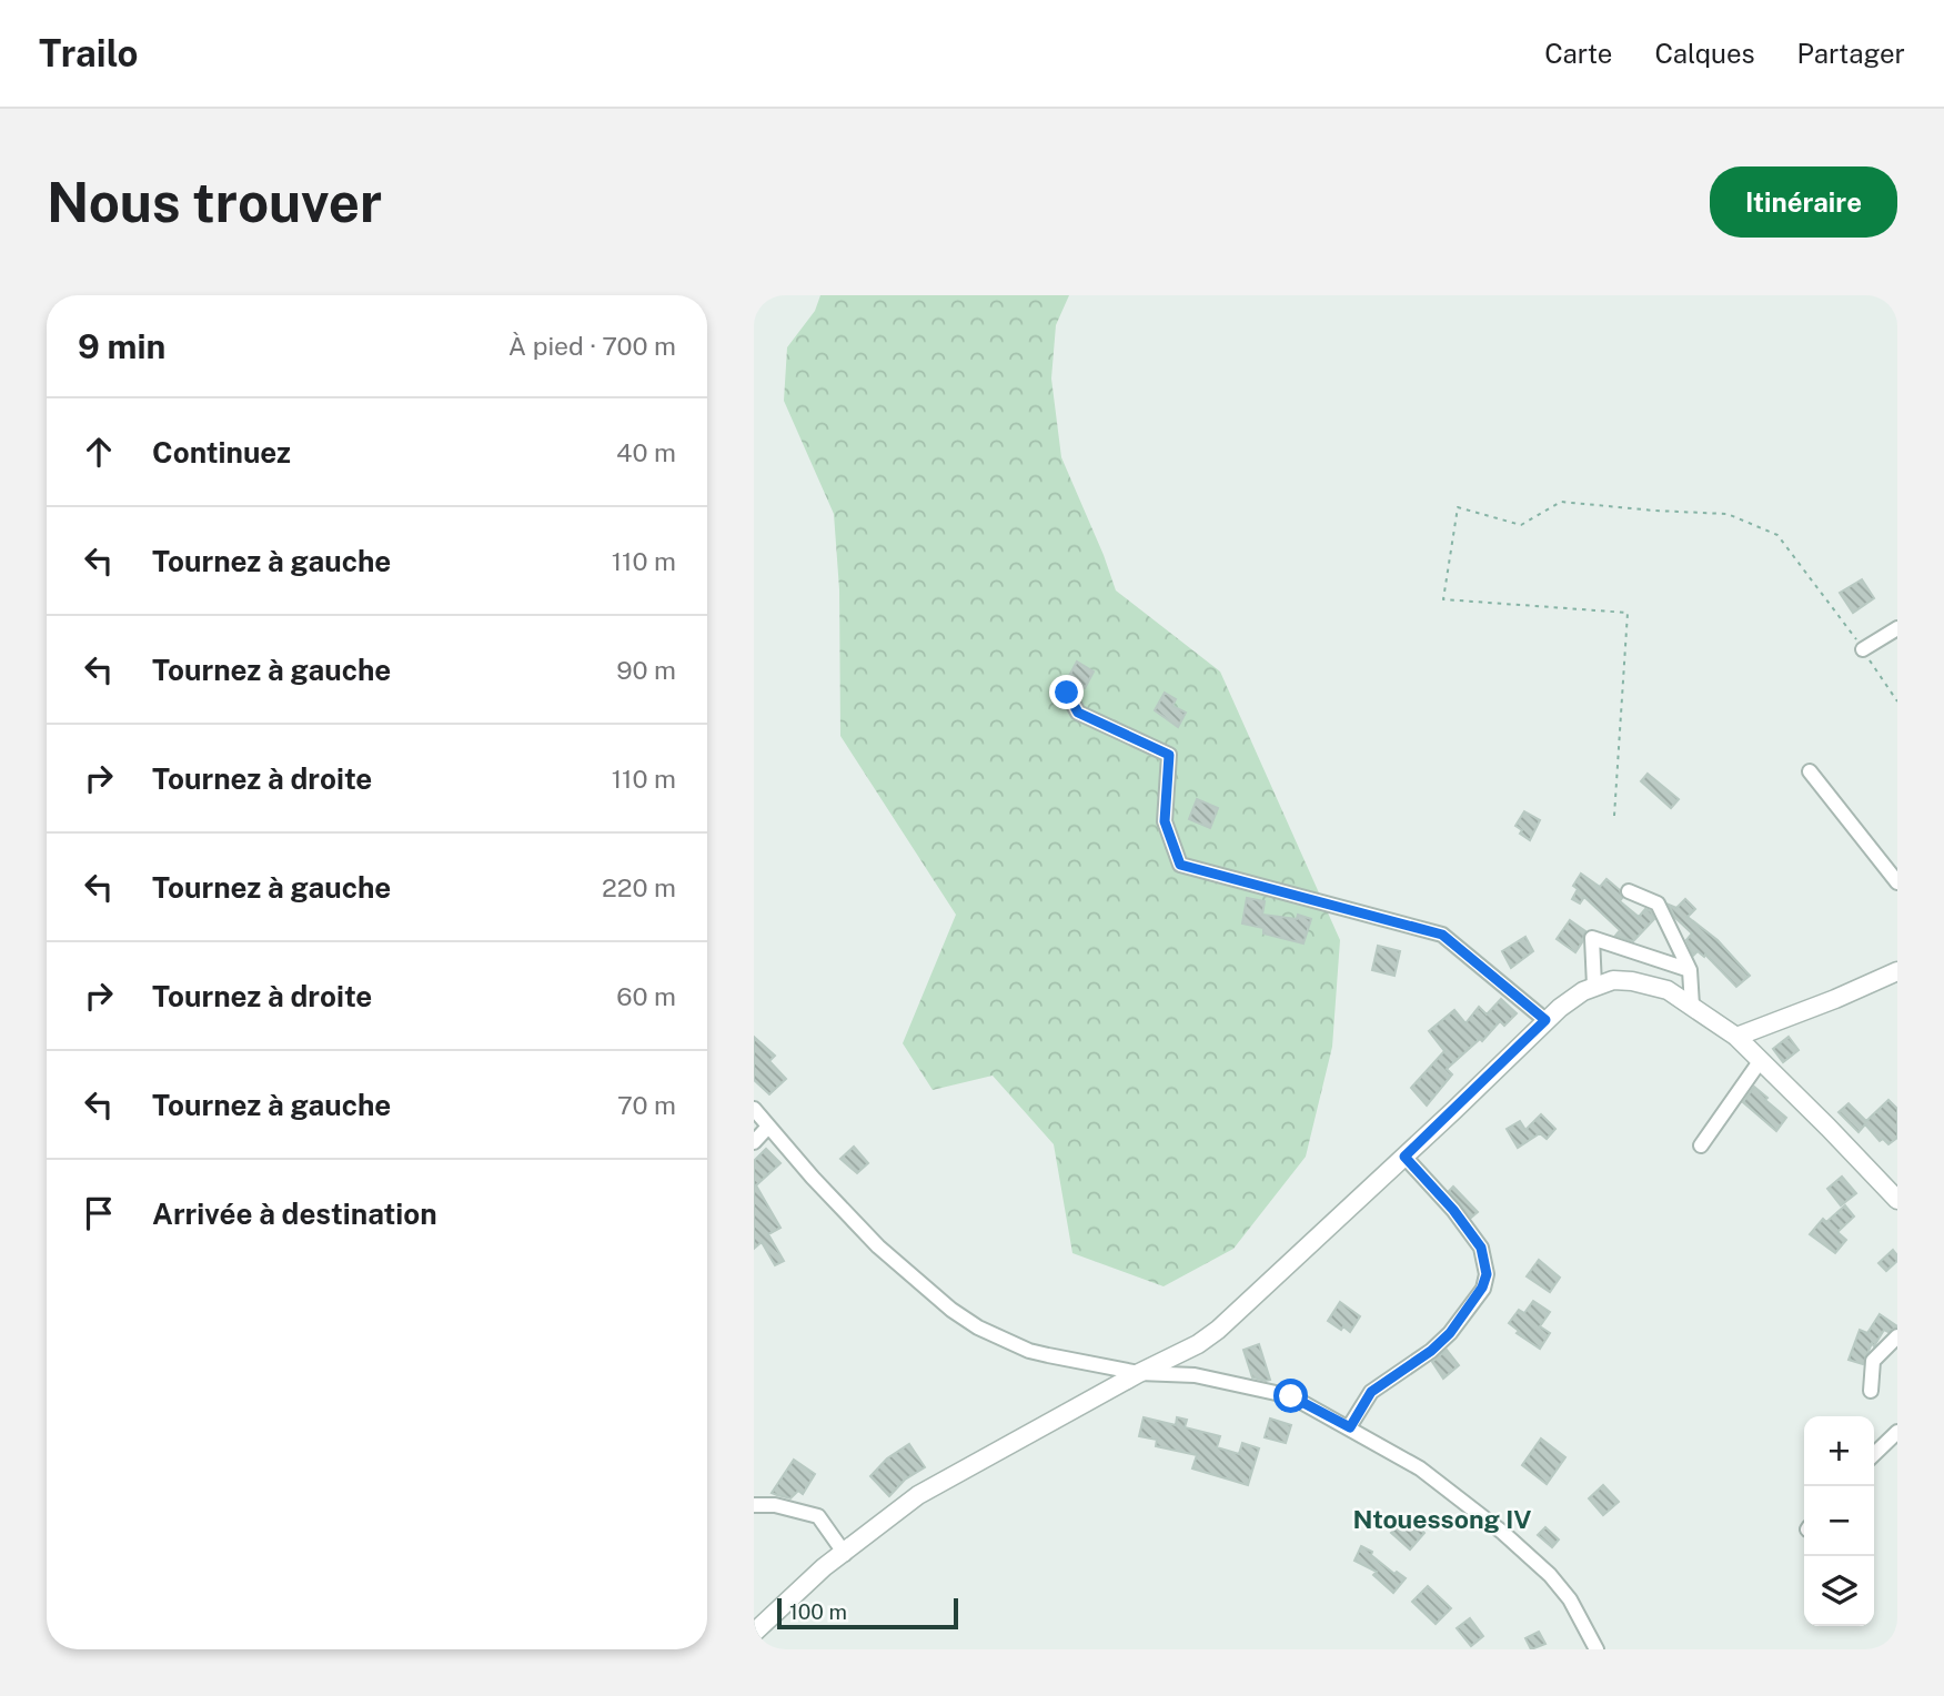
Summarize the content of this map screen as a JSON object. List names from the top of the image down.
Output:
{
  "districts": ["Ntouessong IV"],
  "scale_bar": "100 m",
  "page": {
    "header": "Trailo",
    "nav": ["Carte", "Calques", "Partager"],
    "buttons": "Itinéraire",
    "title": "Nous trouver",
    "heading": ["9 min", "À pied · 700 m"],
    "list": [
      ["Continuez", "40 m"],
      ["Tournez à gauche", "110 m"],
      ["Tournez à gauche", "90 m"],
      ["Tournez à droite", "110 m"],
      ["Tournez à gauche", "220 m"],
      ["Tournez à droite", "60 m"],
      ["Tournez à gauche", "70 m"],
      "Arrivée à destination"
    ],
    "map_buttons": ["+", "−"],
    "scale": "100 m"
  }
}
